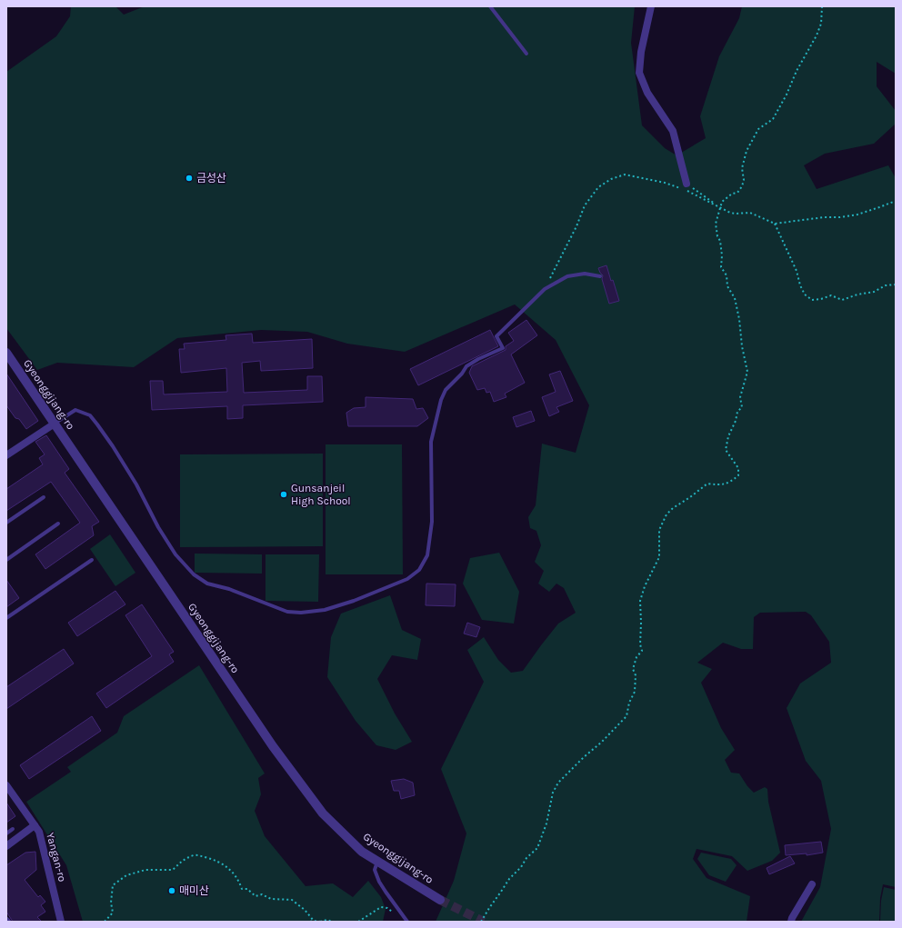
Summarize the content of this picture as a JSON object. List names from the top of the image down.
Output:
{
  "streets": {
    "street": ["Gyeonggijang-ro", "Yangan-ro"]
  },
  "places": ["금성산", "Gunsanjeil High School", "매미산"]
}
